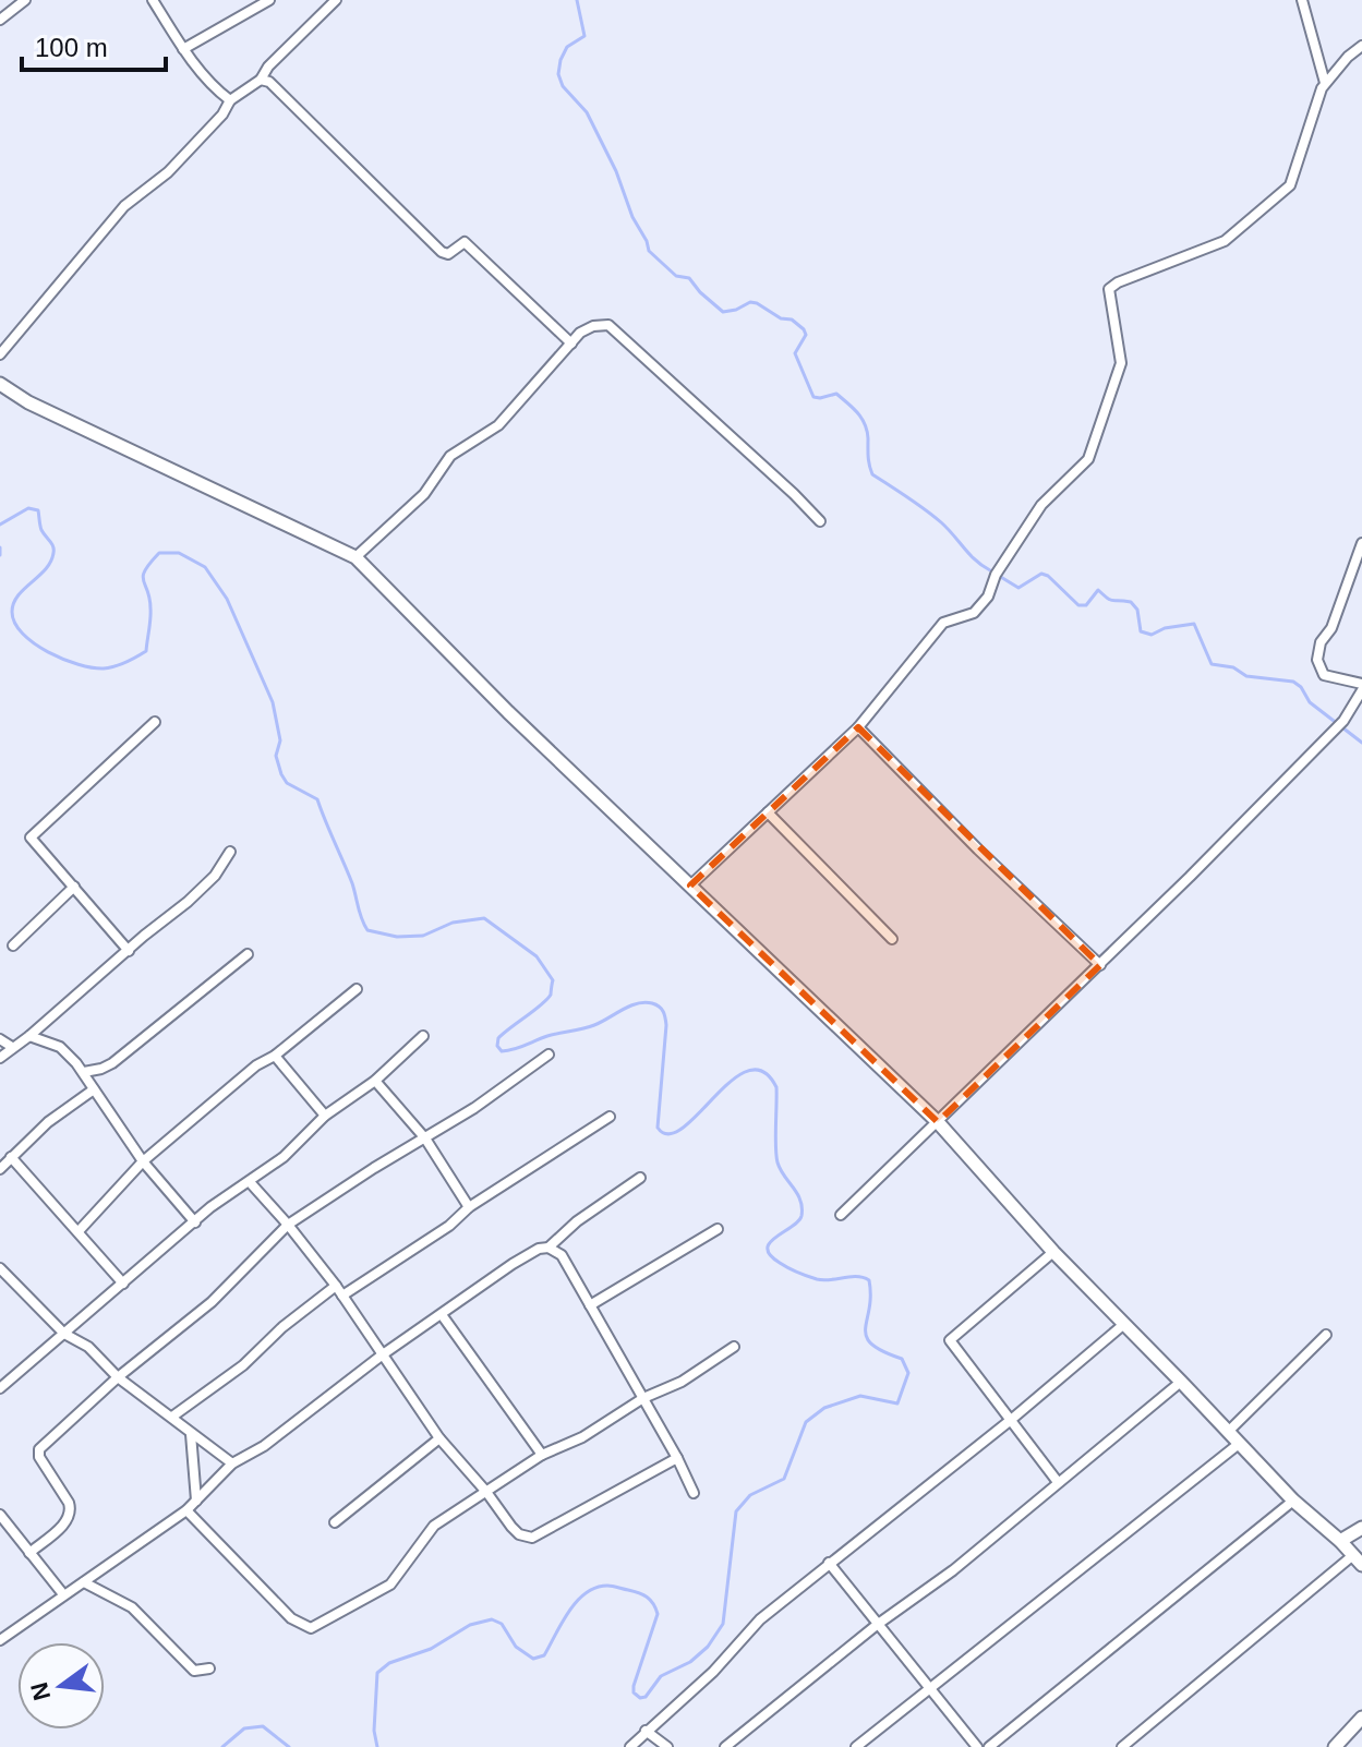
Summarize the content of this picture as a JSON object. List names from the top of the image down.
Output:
{
  "scale_bar": "100 m",
  "north": "left"
}
